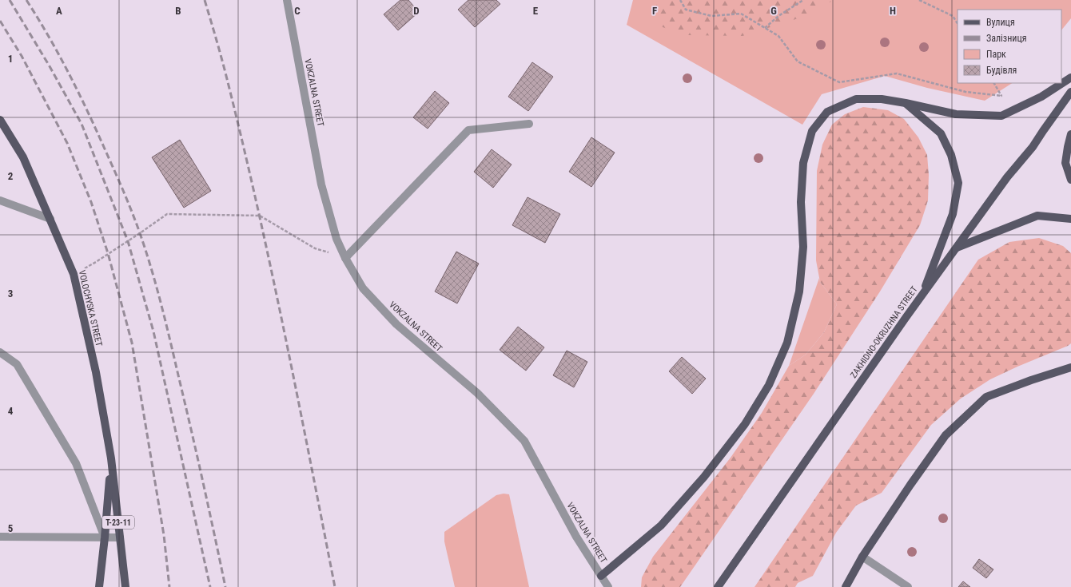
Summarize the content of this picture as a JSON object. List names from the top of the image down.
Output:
{
  "streets": {
    "main road": ["VOLOCHYSKA STREET", "ZAKHIDNO-OKRUZHNA STREET", "Т-23-11"],
    "street": ["VOKZALNA STREET"]
  },
  "crossings": [
    ["VOLOCHYSKA STREET", "Т-23-11"]
  ],
  "legend": [
    "Вулиця",
    "Залізниця",
    "Парк",
    "Будівля"
  ],
  "grid": {
    "columns": [
      "A",
      "B",
      "C",
      "D",
      "E",
      "F",
      "G",
      "H"
    ],
    "rows": [
      "1",
      "2",
      "3",
      "4",
      "5"
    ]
  }
}
